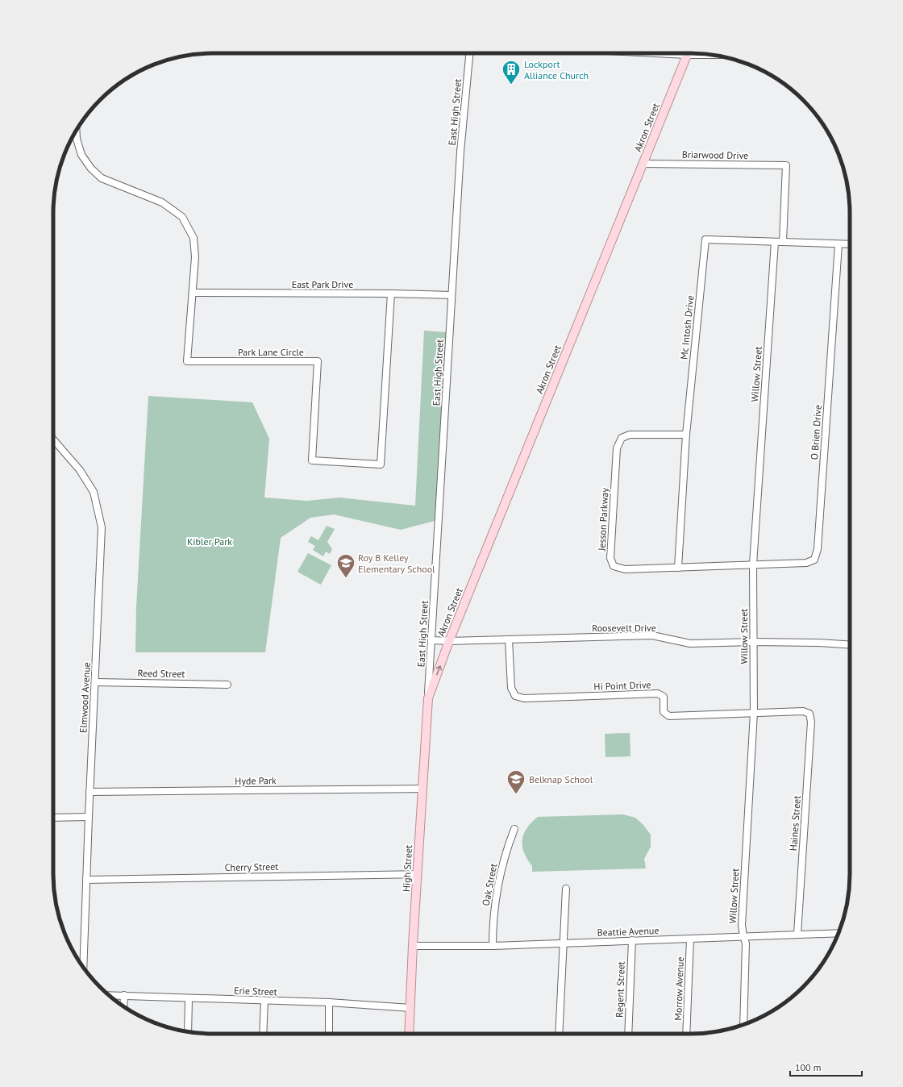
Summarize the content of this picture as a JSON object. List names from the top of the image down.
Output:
{
  "streets": {
    "main road": ["Akron Street", "High Street"],
    "street": [
      "East High Street",
      "Briarwood Drive",
      "East Park Drive",
      "Mc Intosh Drive",
      "Park Lane Circle",
      "Willow Street",
      "O Brien Drive",
      "Jesson Parkway",
      "Roosevelt Drive",
      "Reed Street",
      "Hi Point Drive",
      "Elmwood Avenue",
      "Hyde Park",
      "Haines Street",
      "Cherry Street",
      "Oak Street",
      "Beattie Avenue",
      "Morrow Avenue",
      "Regent Street",
      "Erie Street"
    ]
  },
  "crossings": [
    ["East High Street", "Akron Street"],
    ["East High Street", "East Park Drive"],
    ["East High Street", "Roosevelt Drive"],
    ["East High Street", "High Street"],
    ["Akron Street", "Briarwood Drive"],
    ["Akron Street", "Roosevelt Drive"],
    ["Akron Street", "High Street"],
    ["Briarwood Drive", "Mc Intosh Drive"],
    ["East Park Drive", "Park Lane Circle"],
    ["Mc Intosh Drive", "Willow Street"],
    ["Mc Intosh Drive", "O Brien Drive"],
    ["Mc Intosh Drive", "Jesson Parkway"],
    ["Willow Street", "O Brien Drive"],
    ["Willow Street", "Jesson Parkway"],
    ["Willow Street", "Roosevelt Drive"],
    ["Willow Street", "Hi Point Drive"],
    ["Willow Street", "Beattie Avenue"],
    ["O Brien Drive", "Jesson Parkway"],
    ["Roosevelt Drive", "Hi Point Drive"],
    ["Reed Street", "Elmwood Avenue"],
    ["Hi Point Drive", "Haines Street"],
    ["Elmwood Avenue", "Hyde Park"],
    ["Elmwood Avenue", "Cherry Street"],
    ["Hyde Park", "High Street"],
    ["Haines Street", "Beattie Avenue"],
    ["Cherry Street", "High Street"],
    ["High Street", "Beattie Avenue"],
    ["High Street", "Erie Street"],
    ["Oak Street", "Beattie Avenue"],
    ["Beattie Avenue", "Morrow Avenue"],
    ["Beattie Avenue", "Regent Street"]
  ],
  "parks": ["Kibler Park"],
  "places": {
    "building": ["Lockport Alliance Church"],
    "school or university": ["Roy B Kelley Elementary School", "Belknap School"]
  },
  "scale_bar": "100 m"
}
